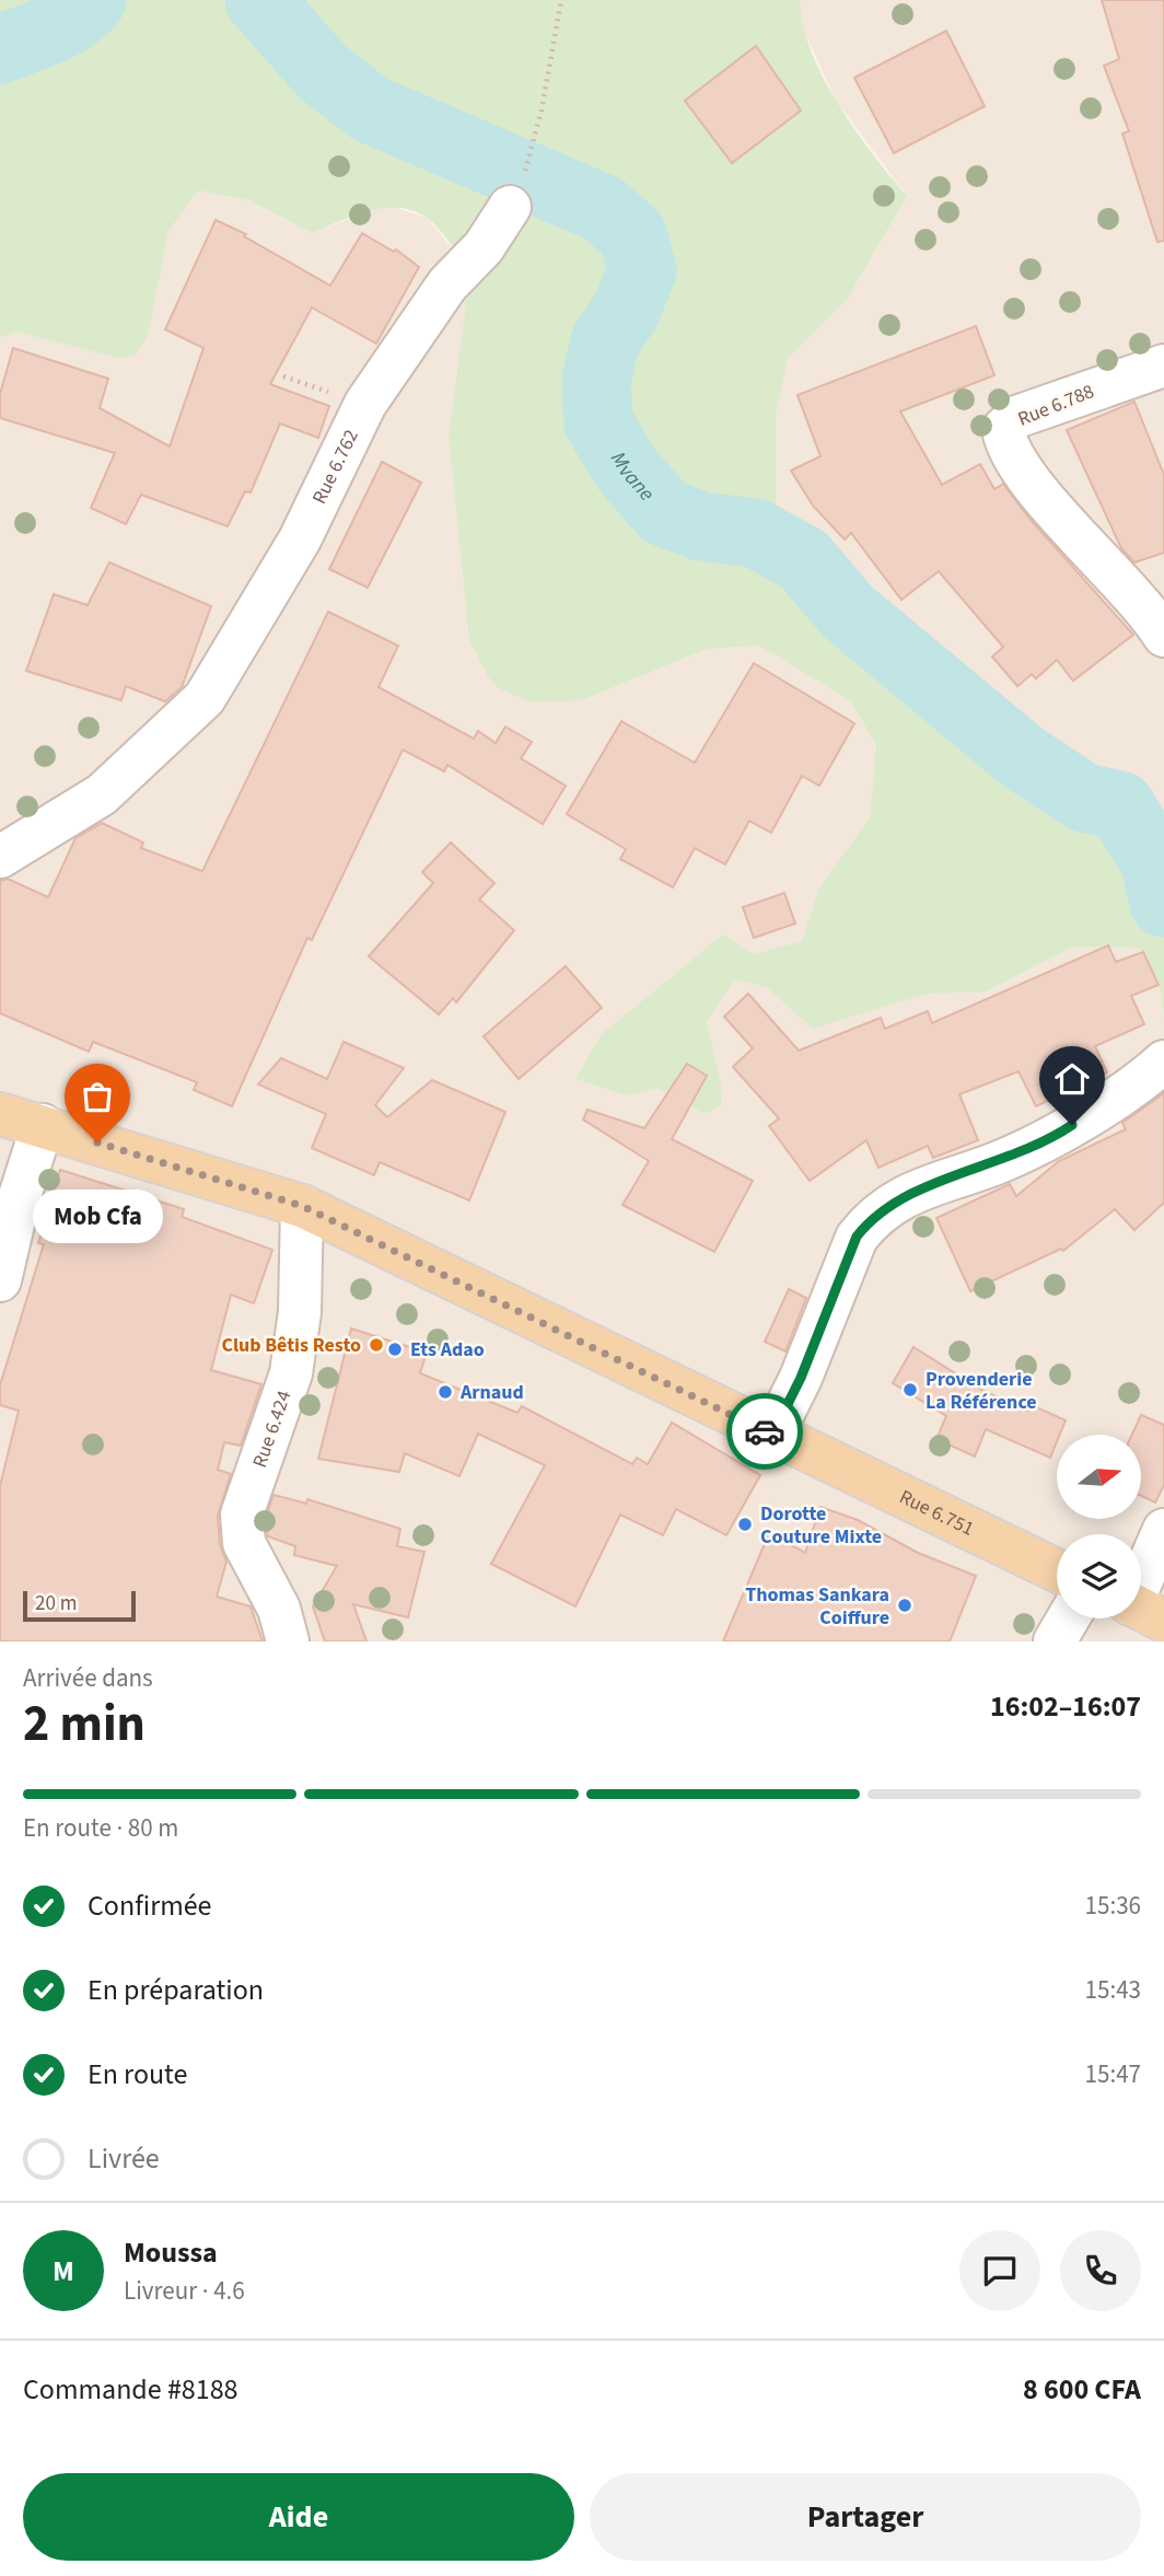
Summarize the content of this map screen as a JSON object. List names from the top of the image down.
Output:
{
  "streets": {
    "main road": ["Rue 6.751"],
    "street": ["Rue 6.788", "Rue 6.762", "Rue 6.424"]
  },
  "crossings": [
    ["Rue 6.424", "Rue 6.751"]
  ],
  "water": ["Mvane"],
  "places": [
    "Mob Cfa",
    "Club Bêtis Resto",
    "Ets Adao",
    "Provenderie La Référence",
    "Arnaud",
    "Dorotte Couture Mixte",
    "Thomas Sankara Coiffure"
  ],
  "scale_bar": "20 m",
  "north": "right",
  "page": {
    "bubble": "Mob Cfa",
    "scale": "20 m",
    "heading": ["2 min", "Arrivée dans", "16:02–16:07"],
    "panel": [
      "Moussa",
      "Livreur · 4.6",
      "Commande #8188",
      "8 600 CFA"
    ],
    "bar": "En route · 80 m",
    "list": [
      ["Confirmée", "15:36"],
      ["En préparation", "15:43"],
      ["En route", "15:47"],
      "Livrée"
    ],
    "round": "M",
    "buttons": ["Aide", "Partager"]
  }
}
